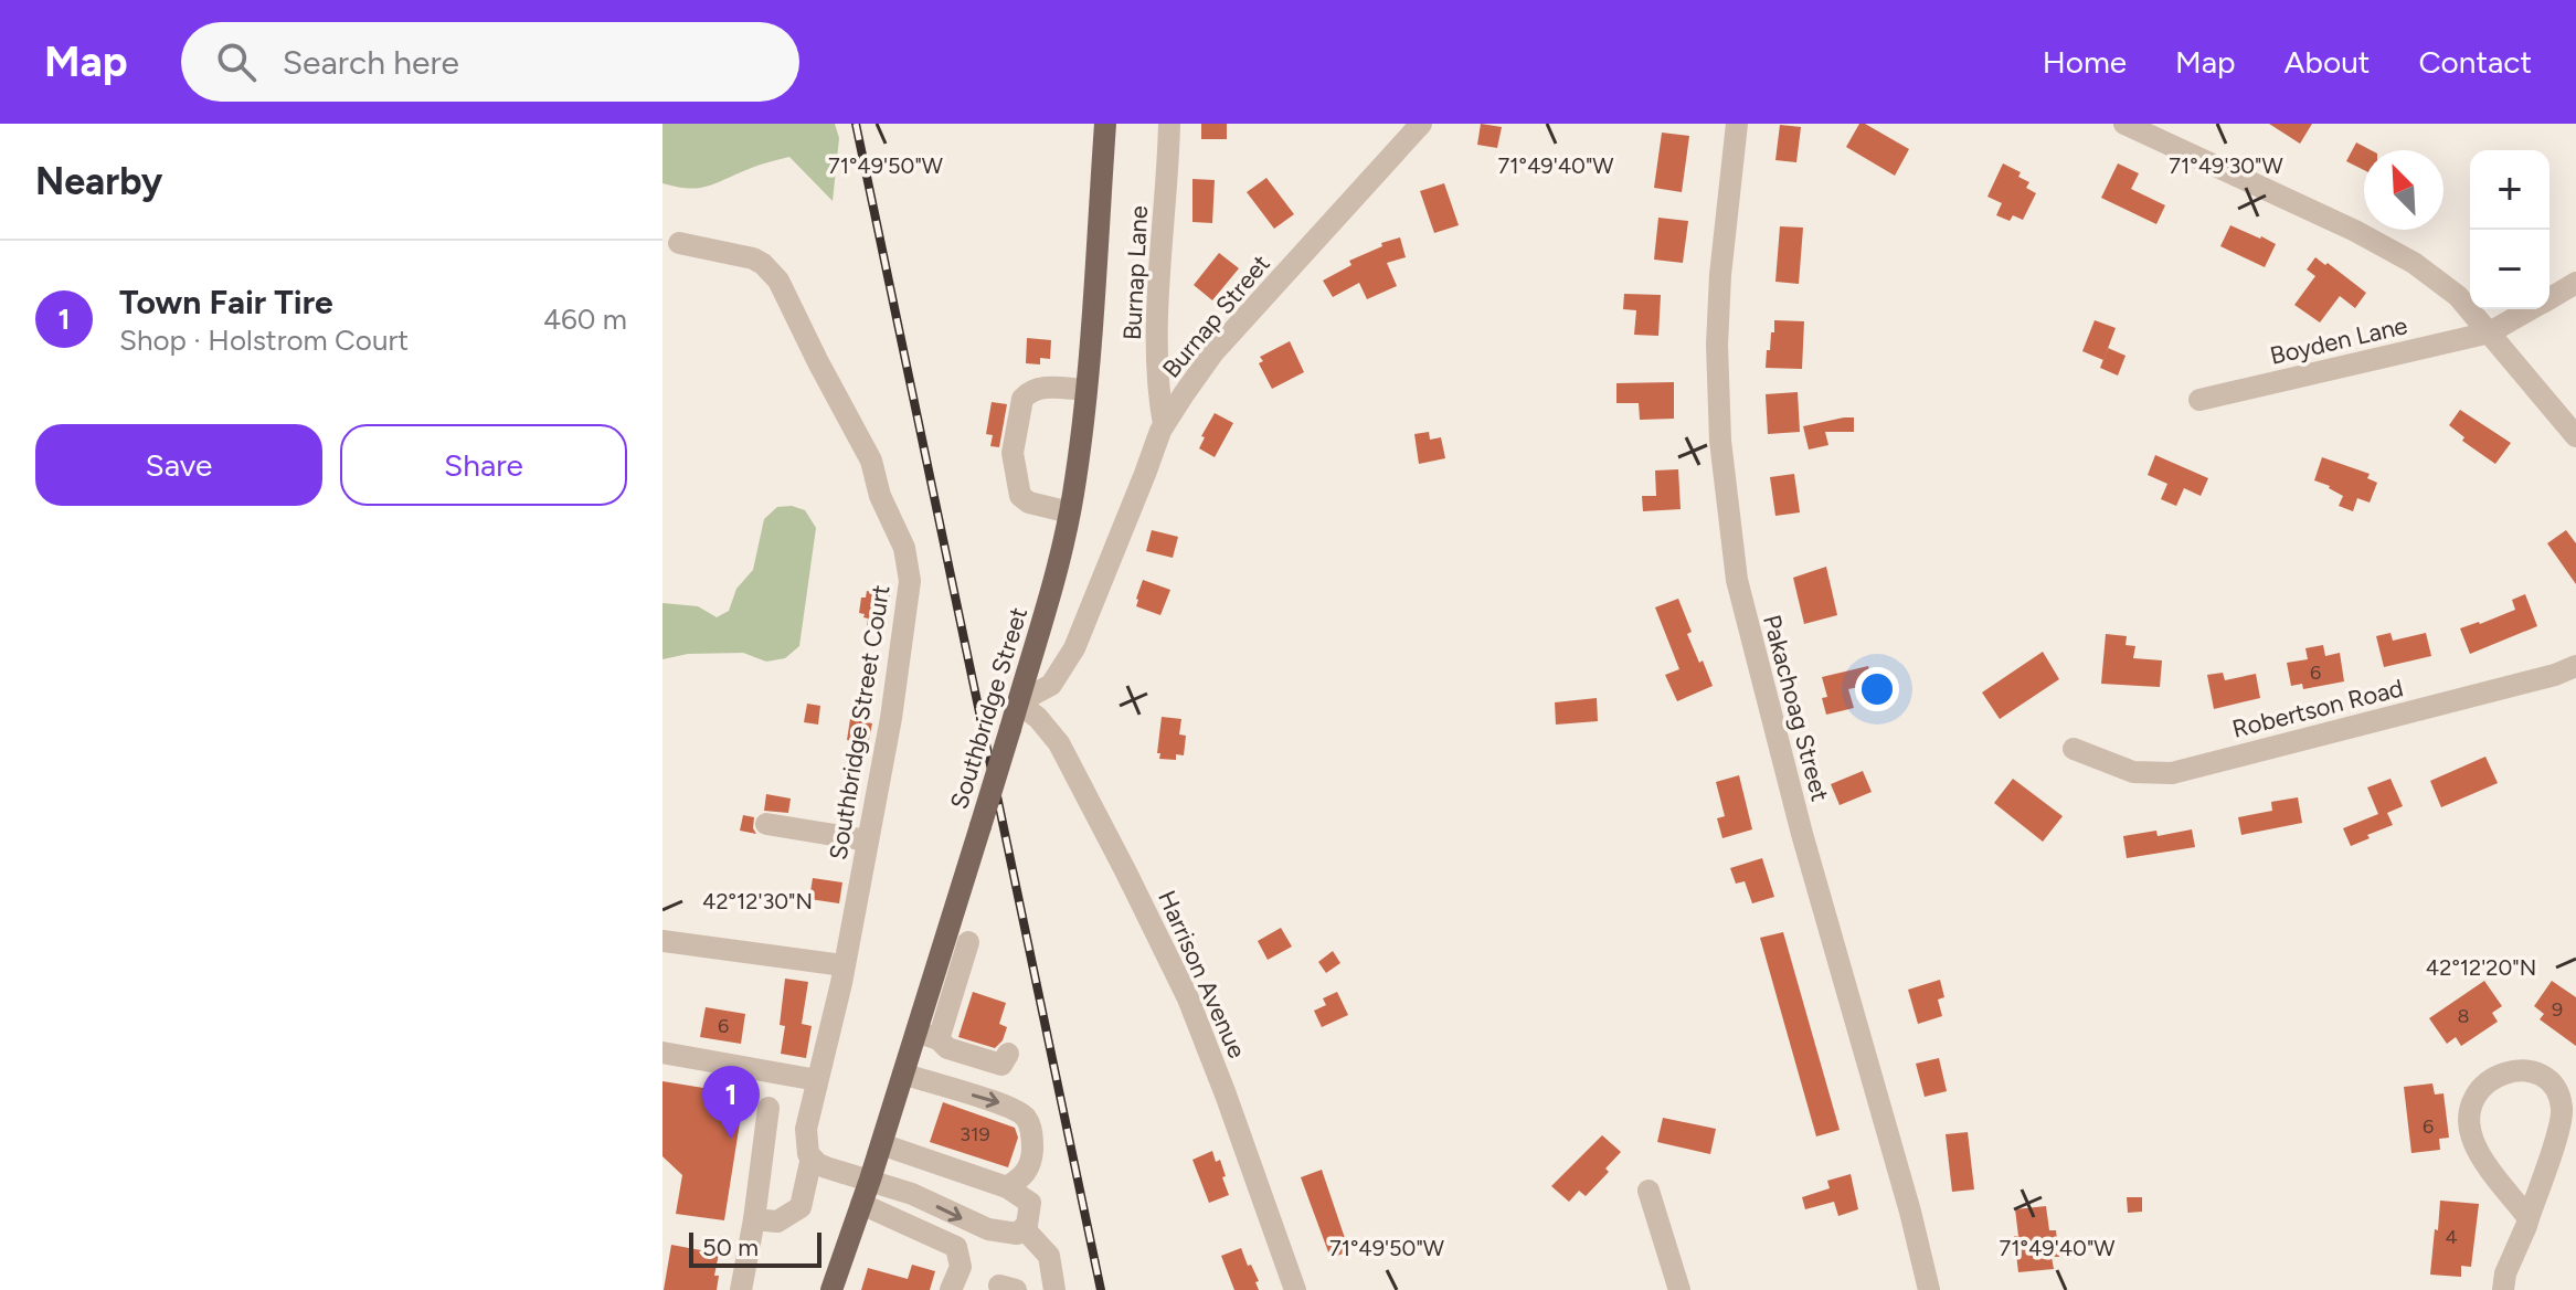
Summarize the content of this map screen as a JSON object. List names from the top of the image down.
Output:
{
  "streets": {
    "main road": ["Southbridge Street"],
    "street": [
      "Burnap Lane",
      "Burnap Street",
      "Boyden Lane",
      "Pakachoag Street",
      "Robertson Road",
      "Southbridge Street Court",
      "Harrison Avenue"
    ]
  },
  "crossings": [
    ["Burnap Lane", "Burnap Street"],
    ["Burnap Street", "Southbridge Street"],
    ["Burnap Street", "Harrison Avenue"],
    ["Southbridge Street", "Harrison Avenue"]
  ],
  "house_numbers": [
    "6",
    "9",
    "8",
    "6",
    "6",
    "319",
    "4"
  ],
  "scale_bar": "50 m",
  "north": "top left",
  "page": {
    "header": "Map",
    "search": "Search here",
    "nav": [
      "Home",
      "Map",
      "About",
      "Contact"
    ],
    "heading": "Nearby",
    "map_buttons": ["+", "−"],
    "list": [
      {
        "mark": "1",
        "name": "Town Fair Tire",
        "note": "Shop · Holstrom Court",
        "value": "460 m"
      }
    ],
    "buttons": ["Save", "Share"],
    "pins": "1",
    "scale": "50 m"
  },
  "coordinates": [
    "71°49'40\"W",
    "71°49'50\"W",
    "71°49'30\"W",
    "42°12'30\"N",
    "42°12'20\"N"
  ]
}
